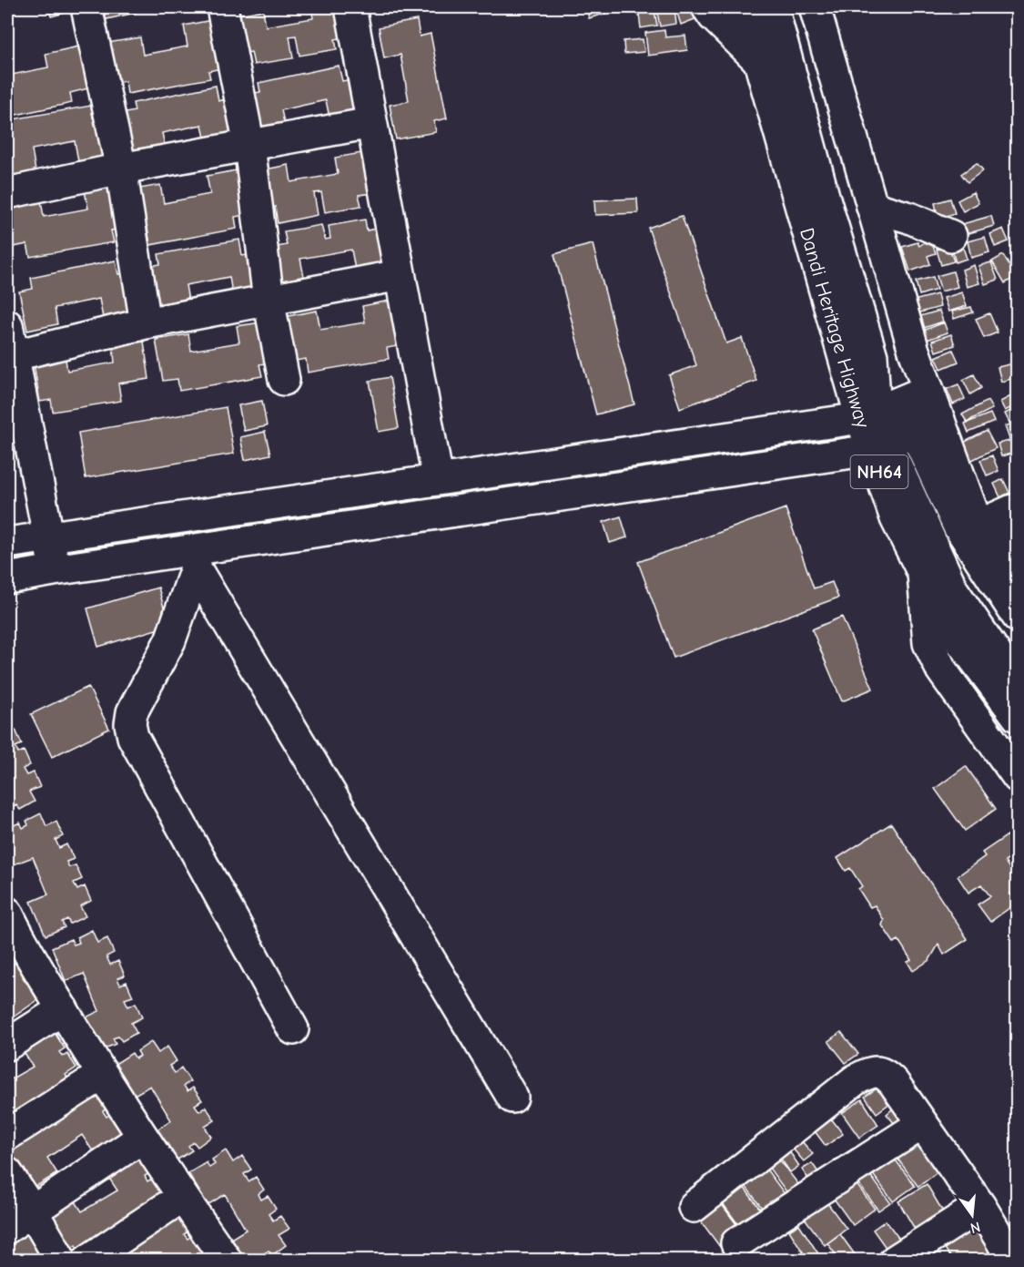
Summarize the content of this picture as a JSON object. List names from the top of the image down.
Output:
{
  "streets": {
    "main road": ["Dandi Heritage Highway", "NH64"]
  },
  "north": "bottom"
}
